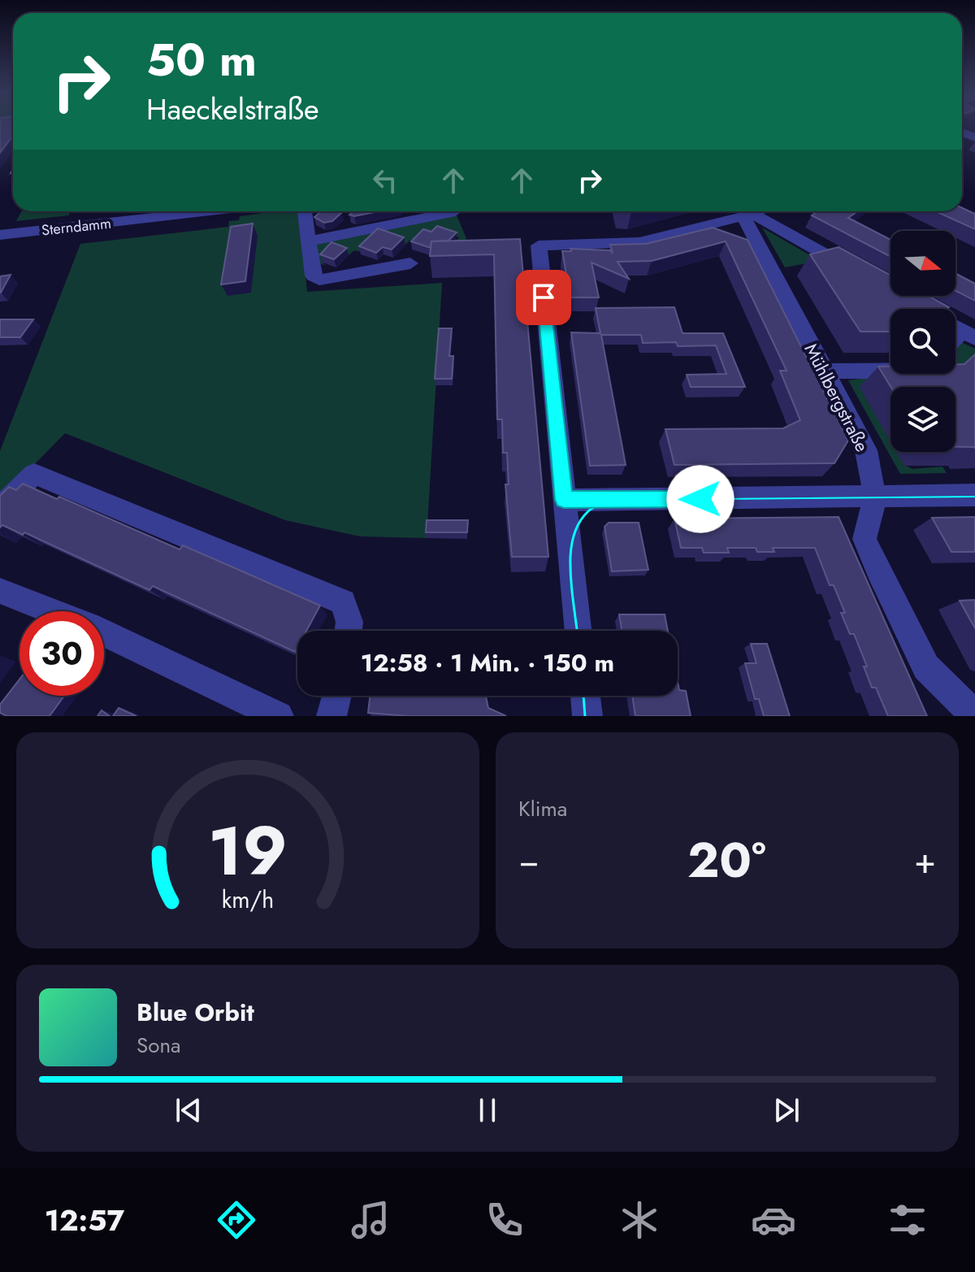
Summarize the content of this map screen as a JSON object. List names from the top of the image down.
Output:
{
  "streets": {
    "street": ["Sterndamm", "Mühlbergstraße"]
  },
  "north": "right",
  "page": {
    "turn": ["50 m", "Haeckelstraße"],
    "limit": "30",
    "trip": "12:58 · 1 Min. · 150 m",
    "tile": "Klima",
    "heat": ["−", "20°", "+"],
    "song": ["Blue Orbit", "Sona"],
    "tabs": "12:57",
    "gauge": ["19", "km/h"]
  }
}
